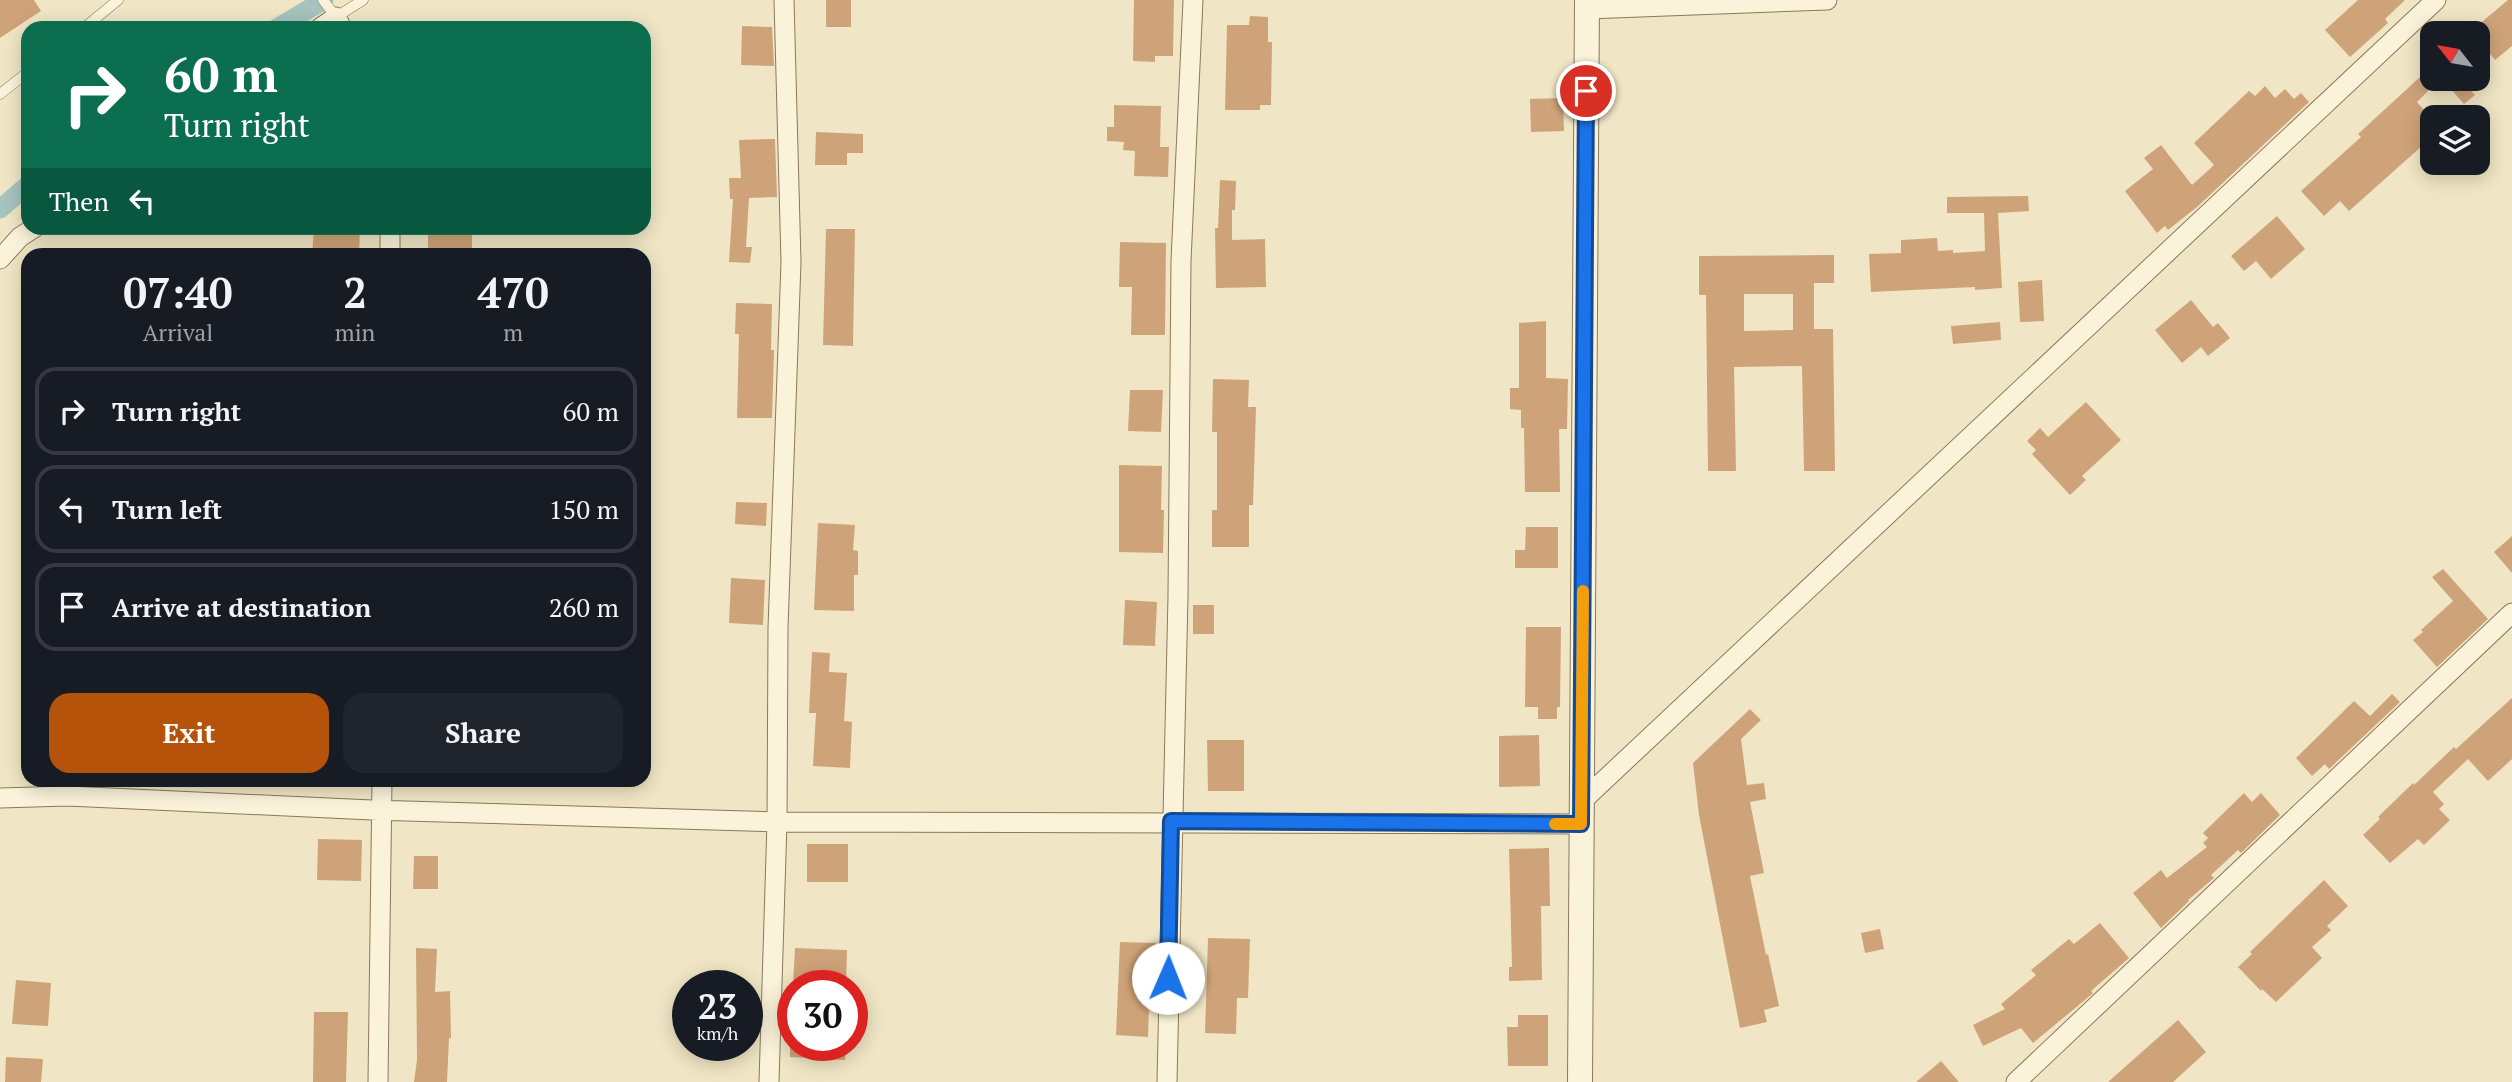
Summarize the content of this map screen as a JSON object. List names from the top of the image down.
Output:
{
  "north": "top left",
  "page": {
    "turn": ["60 m", "Turn right"],
    "then": "Then",
    "eta": [
      "07:40",
      "Arrival",
      "2",
      "min",
      "470",
      "m"
    ],
    "list": [
      {
        "name": "Turn right",
        "value": "60 m"
      },
      {
        "name": "Turn left",
        "value": "150 m"
      },
      {
        "name": "Arrive at destination",
        "value": "260 m"
      }
    ],
    "buttons": ["Exit", "Share"],
    "speed": "23 km/h",
    "limit": "30"
  }
}
